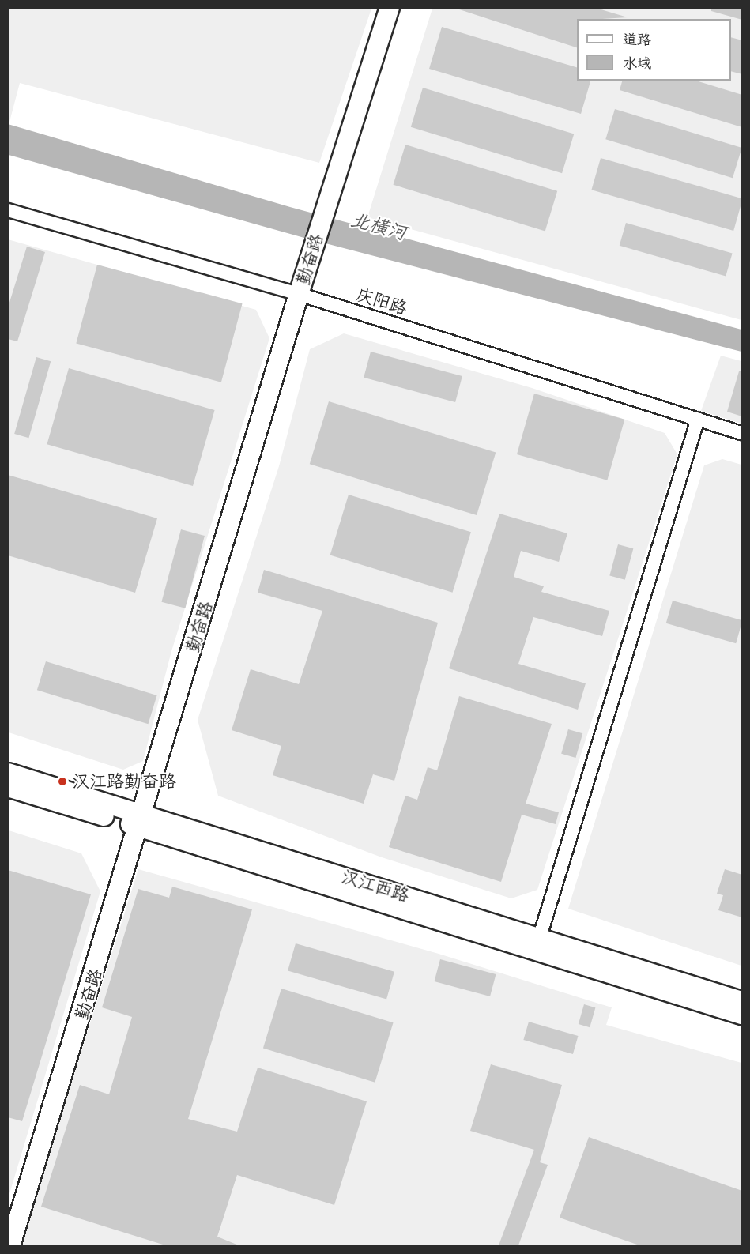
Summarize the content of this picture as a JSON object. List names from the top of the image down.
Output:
{
  "streets": {
    "street": ["勤奋路", "庆阳路", "汉江西路"]
  },
  "crossings": [
    ["勤奋路", "庆阳路"],
    ["勤奋路", "汉江西路"]
  ],
  "water": ["北横河"],
  "places": ["汉江路勤奋路"],
  "legend": ["道路", "水域"]
}
